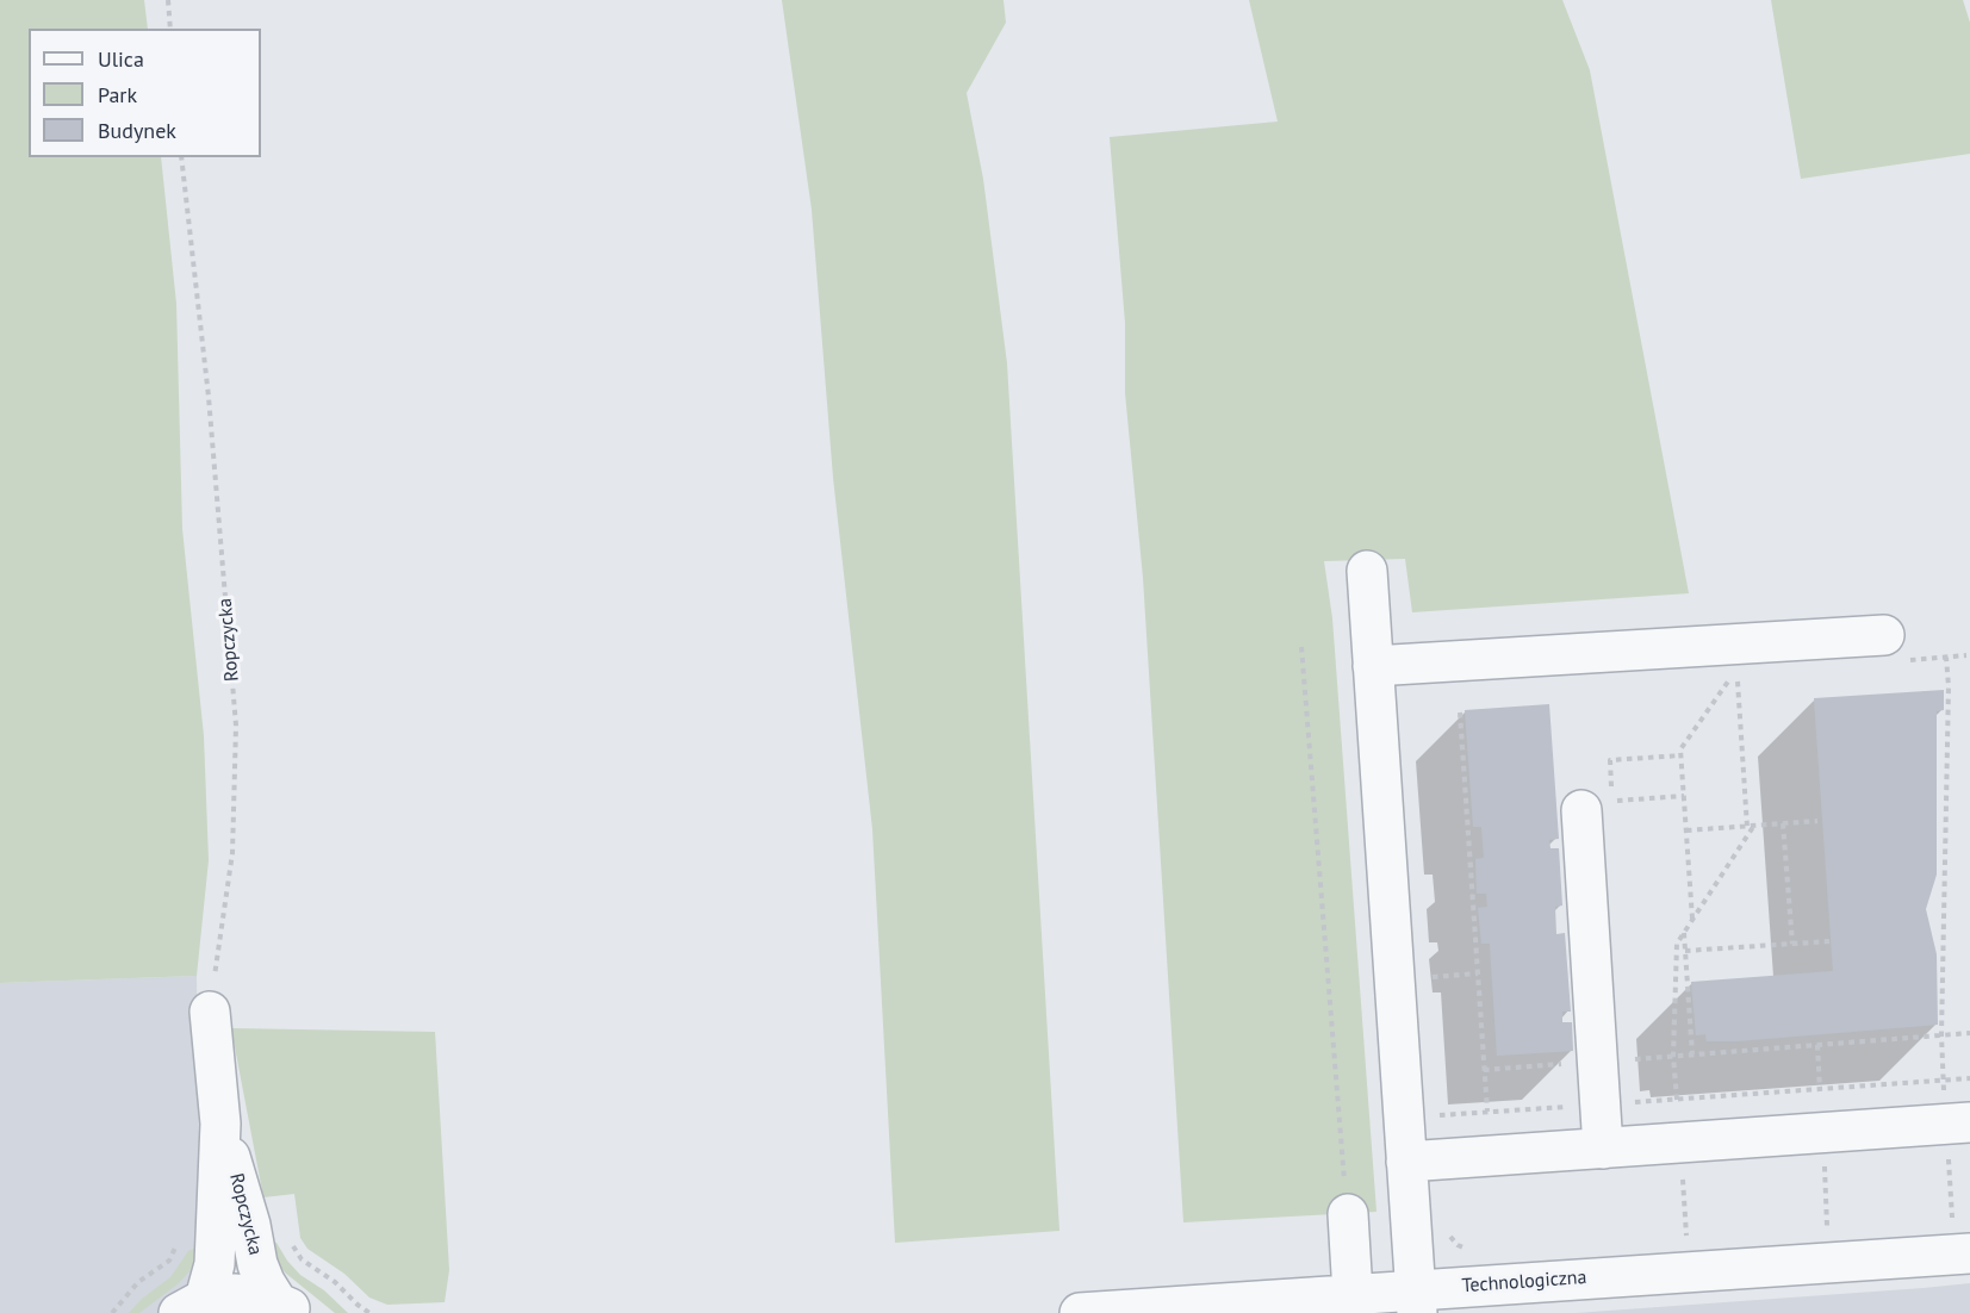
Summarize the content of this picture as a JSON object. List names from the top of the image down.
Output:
{
  "streets": {
    "street": ["Ropczycka", "Technologiczna"]
  },
  "legend": ["Ulica", "Park", "Budynek"]
}
